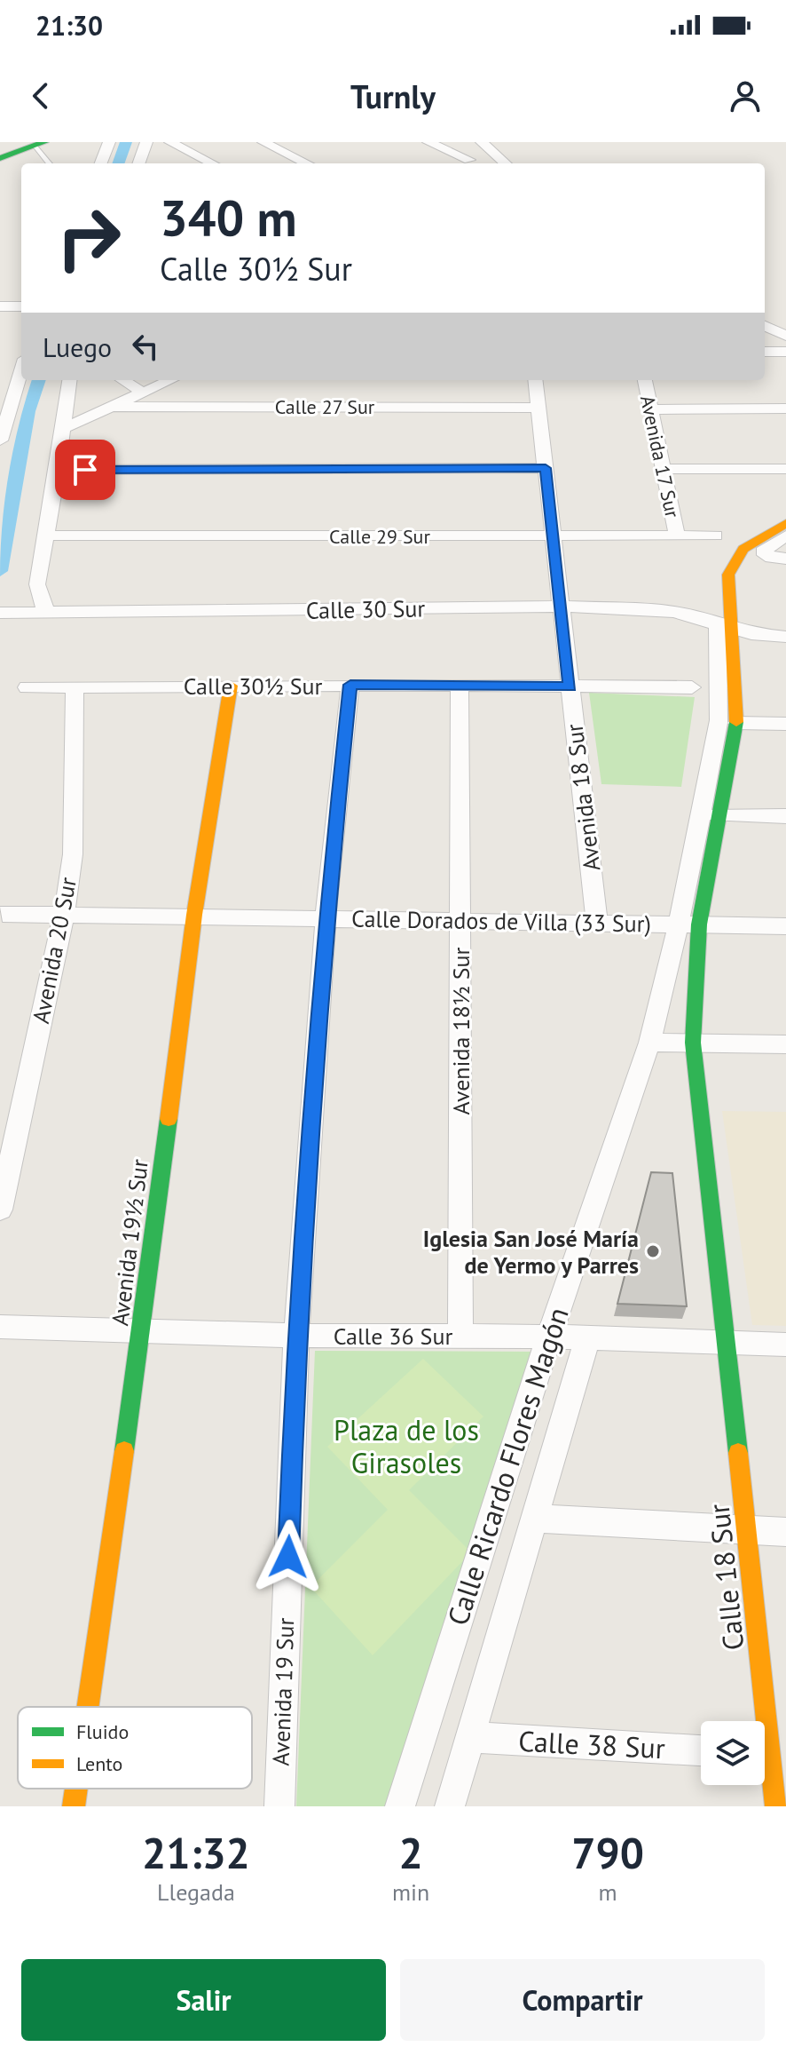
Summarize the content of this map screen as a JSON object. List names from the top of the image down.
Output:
{
  "streets": {
    "street": [
      "Calle 27 Sur",
      "Avenida 17 Sur",
      "Calle 29 Sur",
      "Calle 30 Sur",
      "Calle 30½ Sur",
      "Avenida 18 Sur",
      "Calle Dorados de Villa (33 Sur)",
      "Avenida 20 Sur",
      "Avenida 18½ Sur",
      "Avenida 19½ Sur",
      "Calle 36 Sur",
      "Calle Ricardo Flores Magón",
      "Calle 18 Sur",
      "Avenida 19 Sur",
      "Calle 38 Sur"
    ]
  },
  "crossings": [
    ["Calle 27 Sur", "Avenida 18 Sur"],
    ["Avenida 17 Sur", "Calle 29 Sur"],
    ["Calle 29 Sur", "Avenida 18 Sur"],
    ["Calle 30 Sur", "Avenida 18 Sur"],
    ["Calle 30 Sur", "Calle Ricardo Flores Magón"],
    ["Calle 30½ Sur", "Avenida 18 Sur"],
    ["Calle 30½ Sur", "Avenida 20 Sur"],
    ["Calle 30½ Sur", "Avenida 18½ Sur"],
    ["Calle 30½ Sur", "Avenida 19½ Sur"],
    ["Calle 30½ Sur", "Avenida 19 Sur"],
    ["Avenida 18 Sur", "Calle Dorados de Villa (33 Sur)"],
    ["Calle Dorados de Villa (33 Sur)", "Avenida 20 Sur"],
    ["Calle Dorados de Villa (33 Sur)", "Avenida 18½ Sur"],
    ["Calle Dorados de Villa (33 Sur)", "Avenida 19½ Sur"],
    ["Calle Dorados de Villa (33 Sur)", "Calle Ricardo Flores Magón"],
    ["Calle Dorados de Villa (33 Sur)", "Avenida 19 Sur"],
    ["Avenida 18½ Sur", "Calle 36 Sur"],
    ["Avenida 19½ Sur", "Calle 36 Sur"],
    ["Calle 36 Sur", "Calle Ricardo Flores Magón"],
    ["Calle 36 Sur", "Calle 18 Sur"],
    ["Calle 36 Sur", "Avenida 19 Sur"]
  ],
  "parks": ["Plaza de los Girasoles"],
  "places": ["Iglesia San José María de Yermo y Parres"],
  "legend": ["Fluido", "Lento"],
  "page": {
    "status": "21:30",
    "header": "Turnly",
    "turn": ["340 m", "Calle 30½ Sur"],
    "then": "Luego",
    "eta": [
      "21:32",
      "Llegada",
      "2",
      "min",
      "790",
      "m"
    ],
    "buttons": ["Salir", "Compartir"]
  }
}
